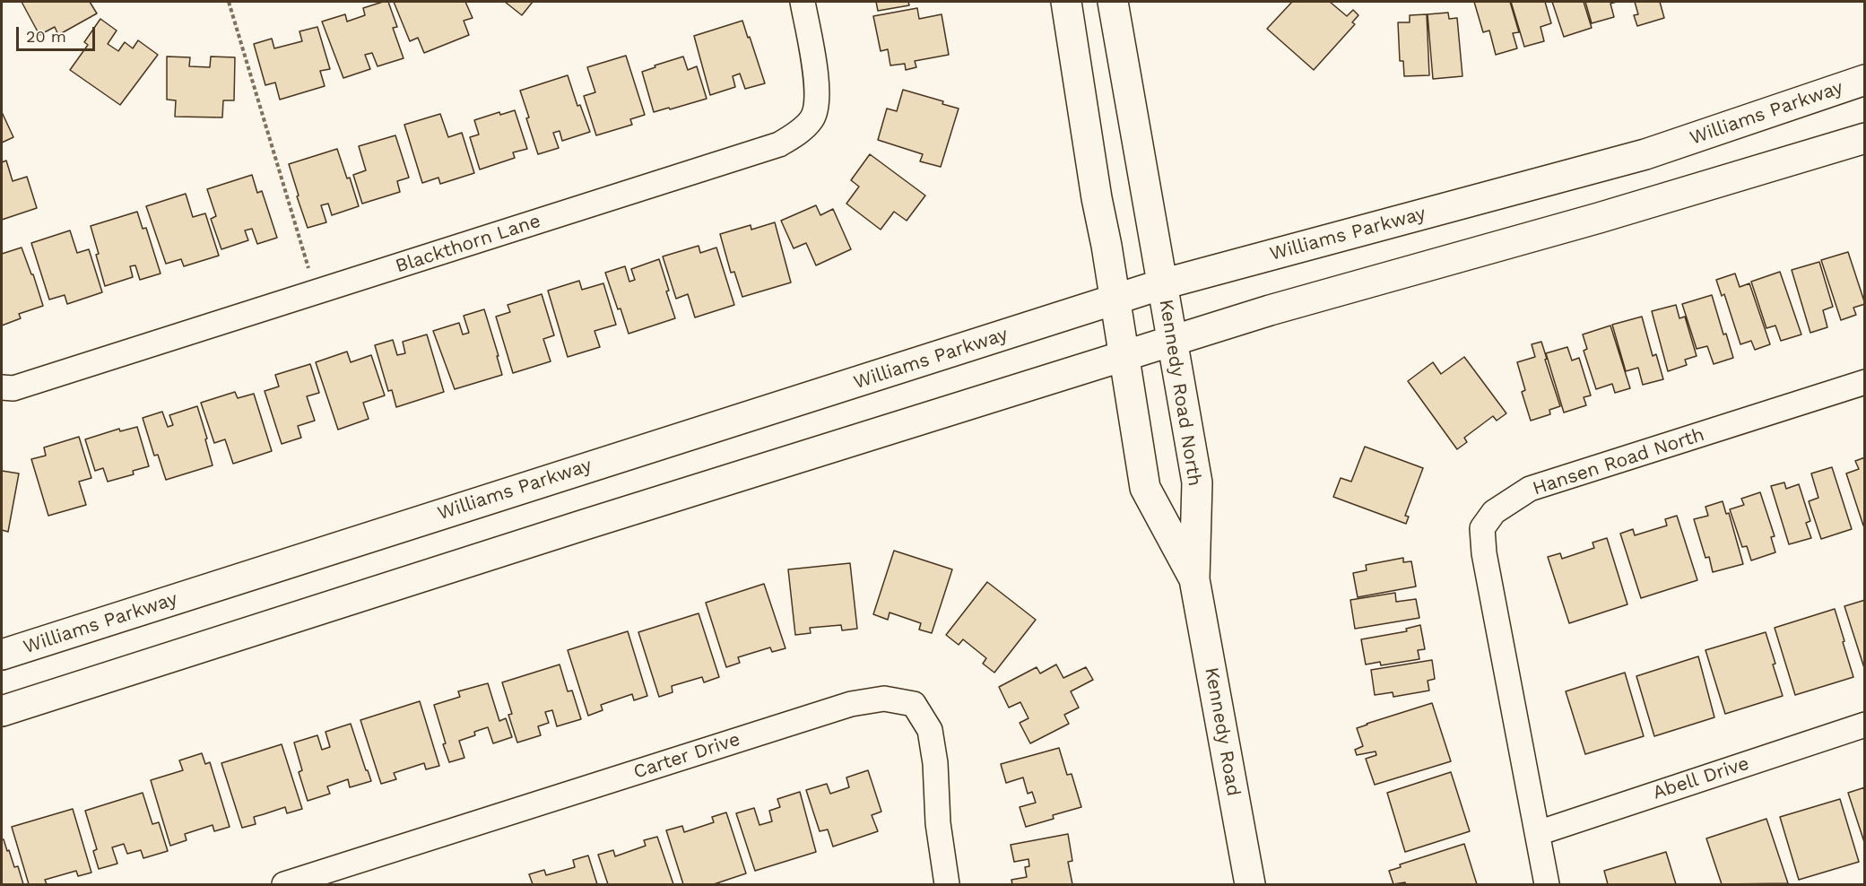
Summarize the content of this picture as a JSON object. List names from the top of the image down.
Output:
{
  "streets": {
    "main road": ["Williams Parkway", "Kennedy Road North", "Kennedy Road"],
    "street": [
      "Blackthorn Lane",
      "Hansen Road North",
      "Carter Drive",
      "Abell Drive"
    ]
  },
  "crossings": [
    ["Williams Parkway", "Kennedy Road North"],
    ["Kennedy Road North", "Kennedy Road"],
    ["Hansen Road North", "Abell Drive"]
  ],
  "scale_bar": "20 m"
}
